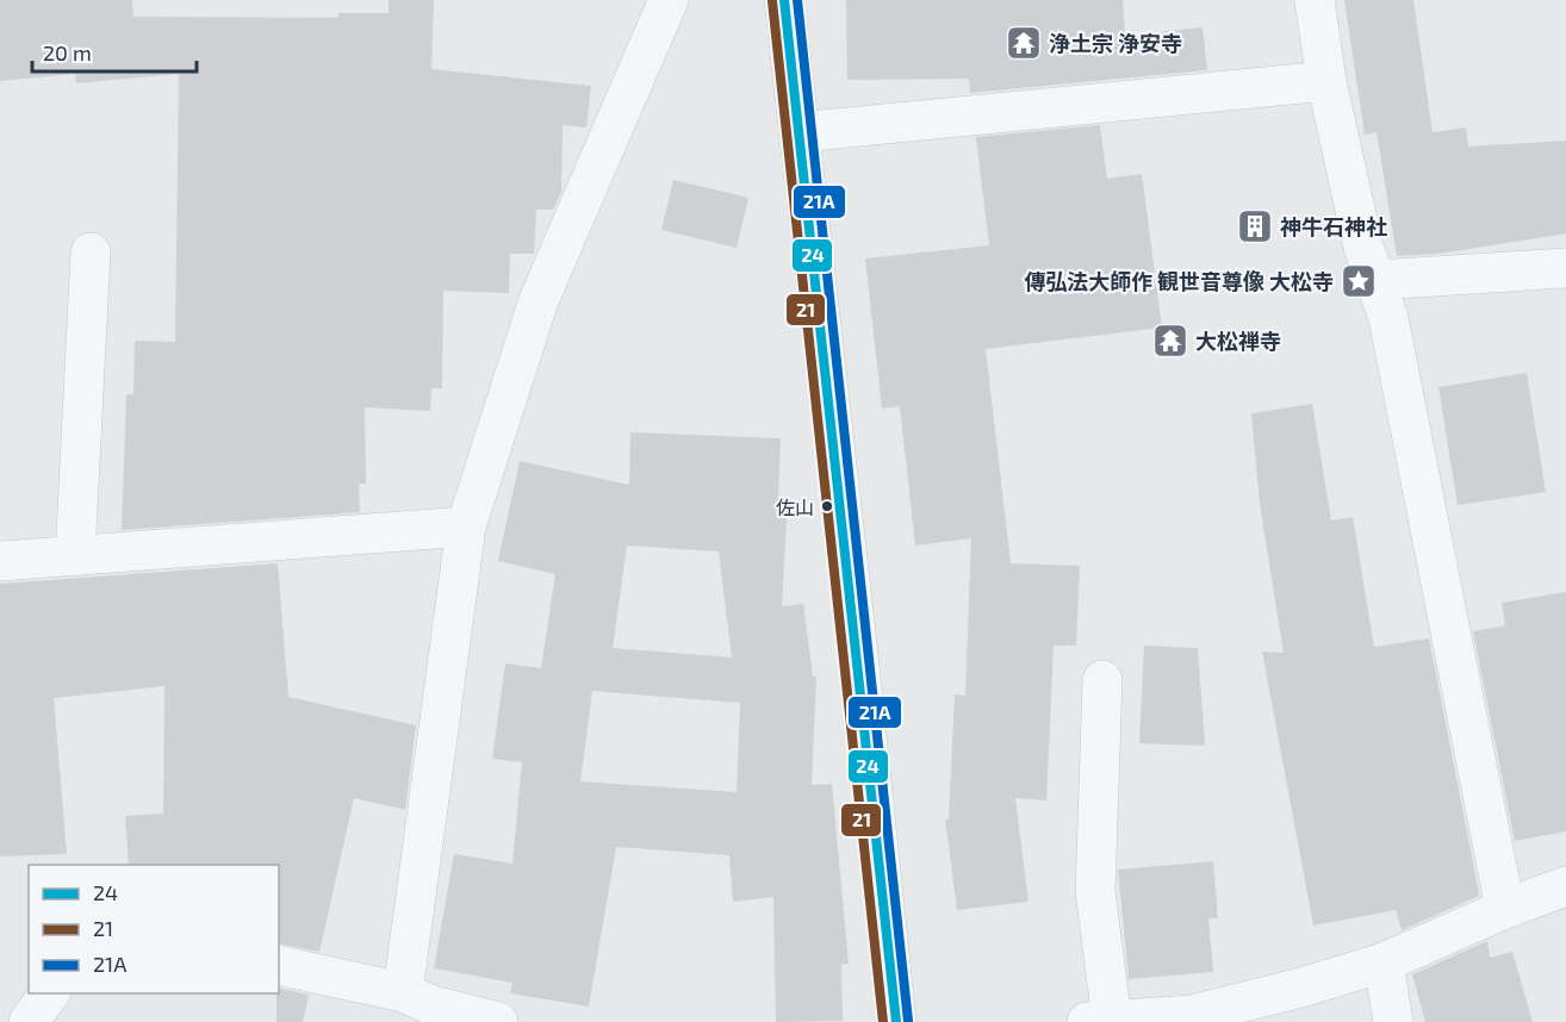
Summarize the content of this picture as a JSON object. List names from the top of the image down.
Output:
{
  "places": {
    "temple": ["浄土宗 浄安寺", "大松禅寺"],
    "building": ["神牛石神社"],
    "place": ["傳弘法大師作 観世音尊像 大松寺"],
    "other": ["佐山"]
  },
  "lines": ["transit line 24", "transit line 21A", "transit line 21"],
  "legend": ["24", "21", "21A"],
  "scale_bar": "20 m"
}
